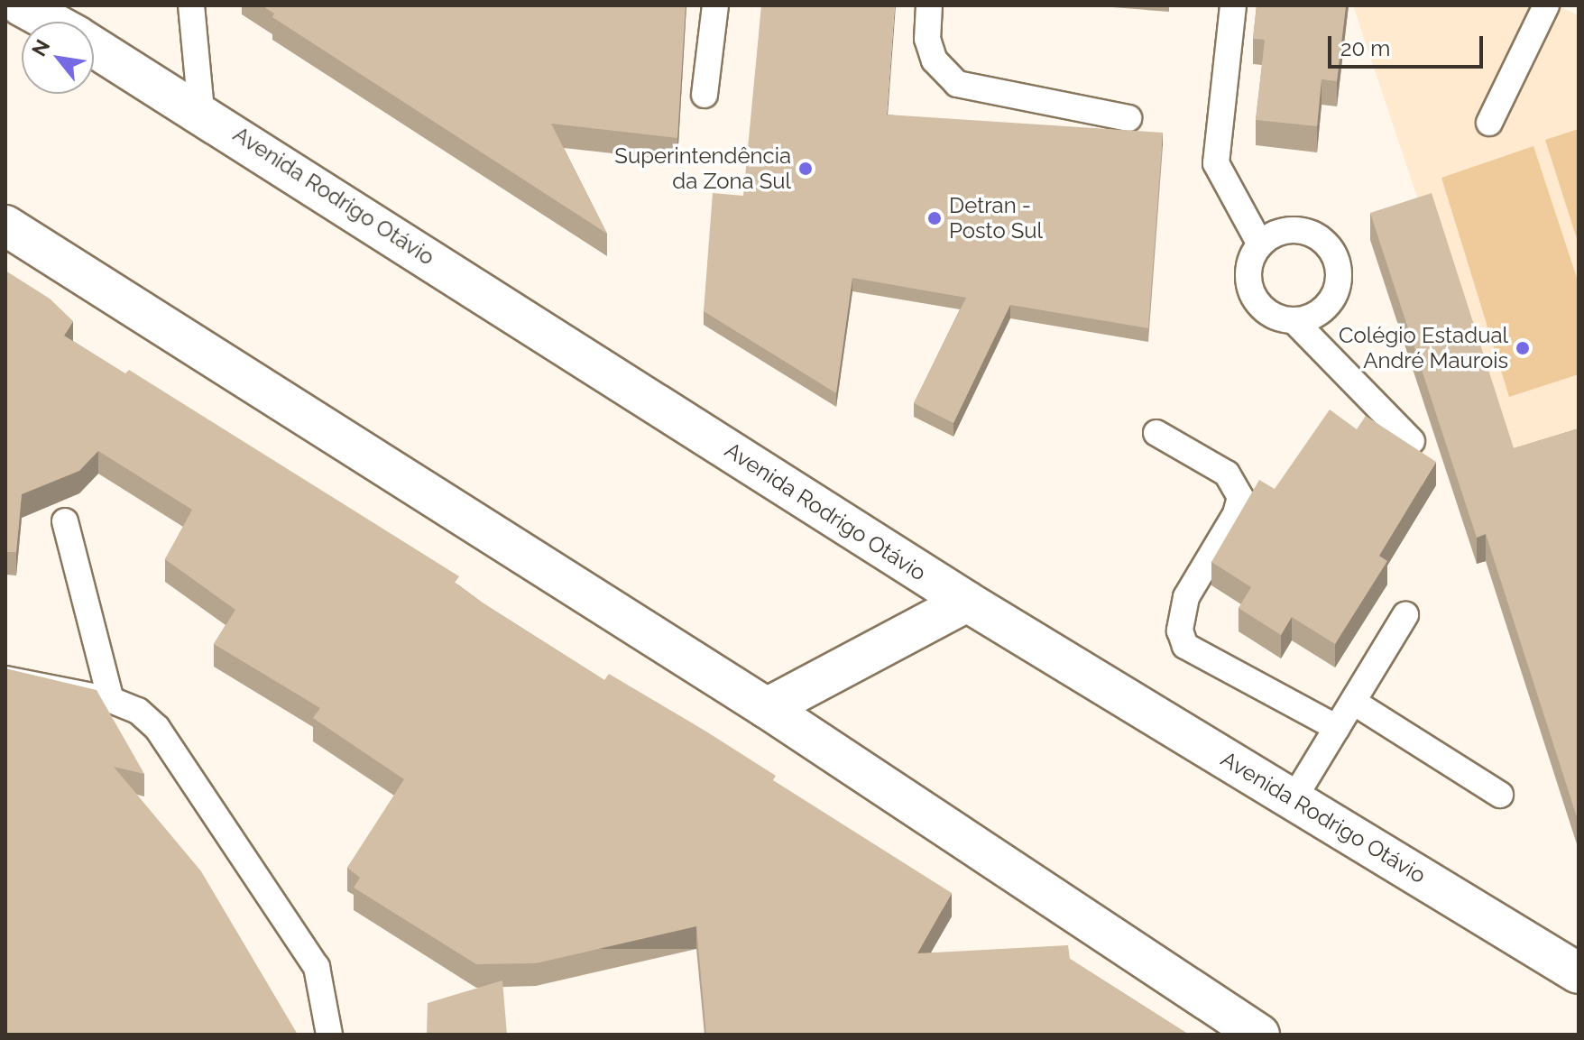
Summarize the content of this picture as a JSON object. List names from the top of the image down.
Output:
{
  "streets": {
    "main road": ["Avenida Rodrigo Otávio"]
  },
  "places": ["Superintendência da Zona Sul", "Detran - Posto Sul", "Colégio Estadual André Maurois"],
  "scale_bar": "20 m",
  "north": "top left"
}
